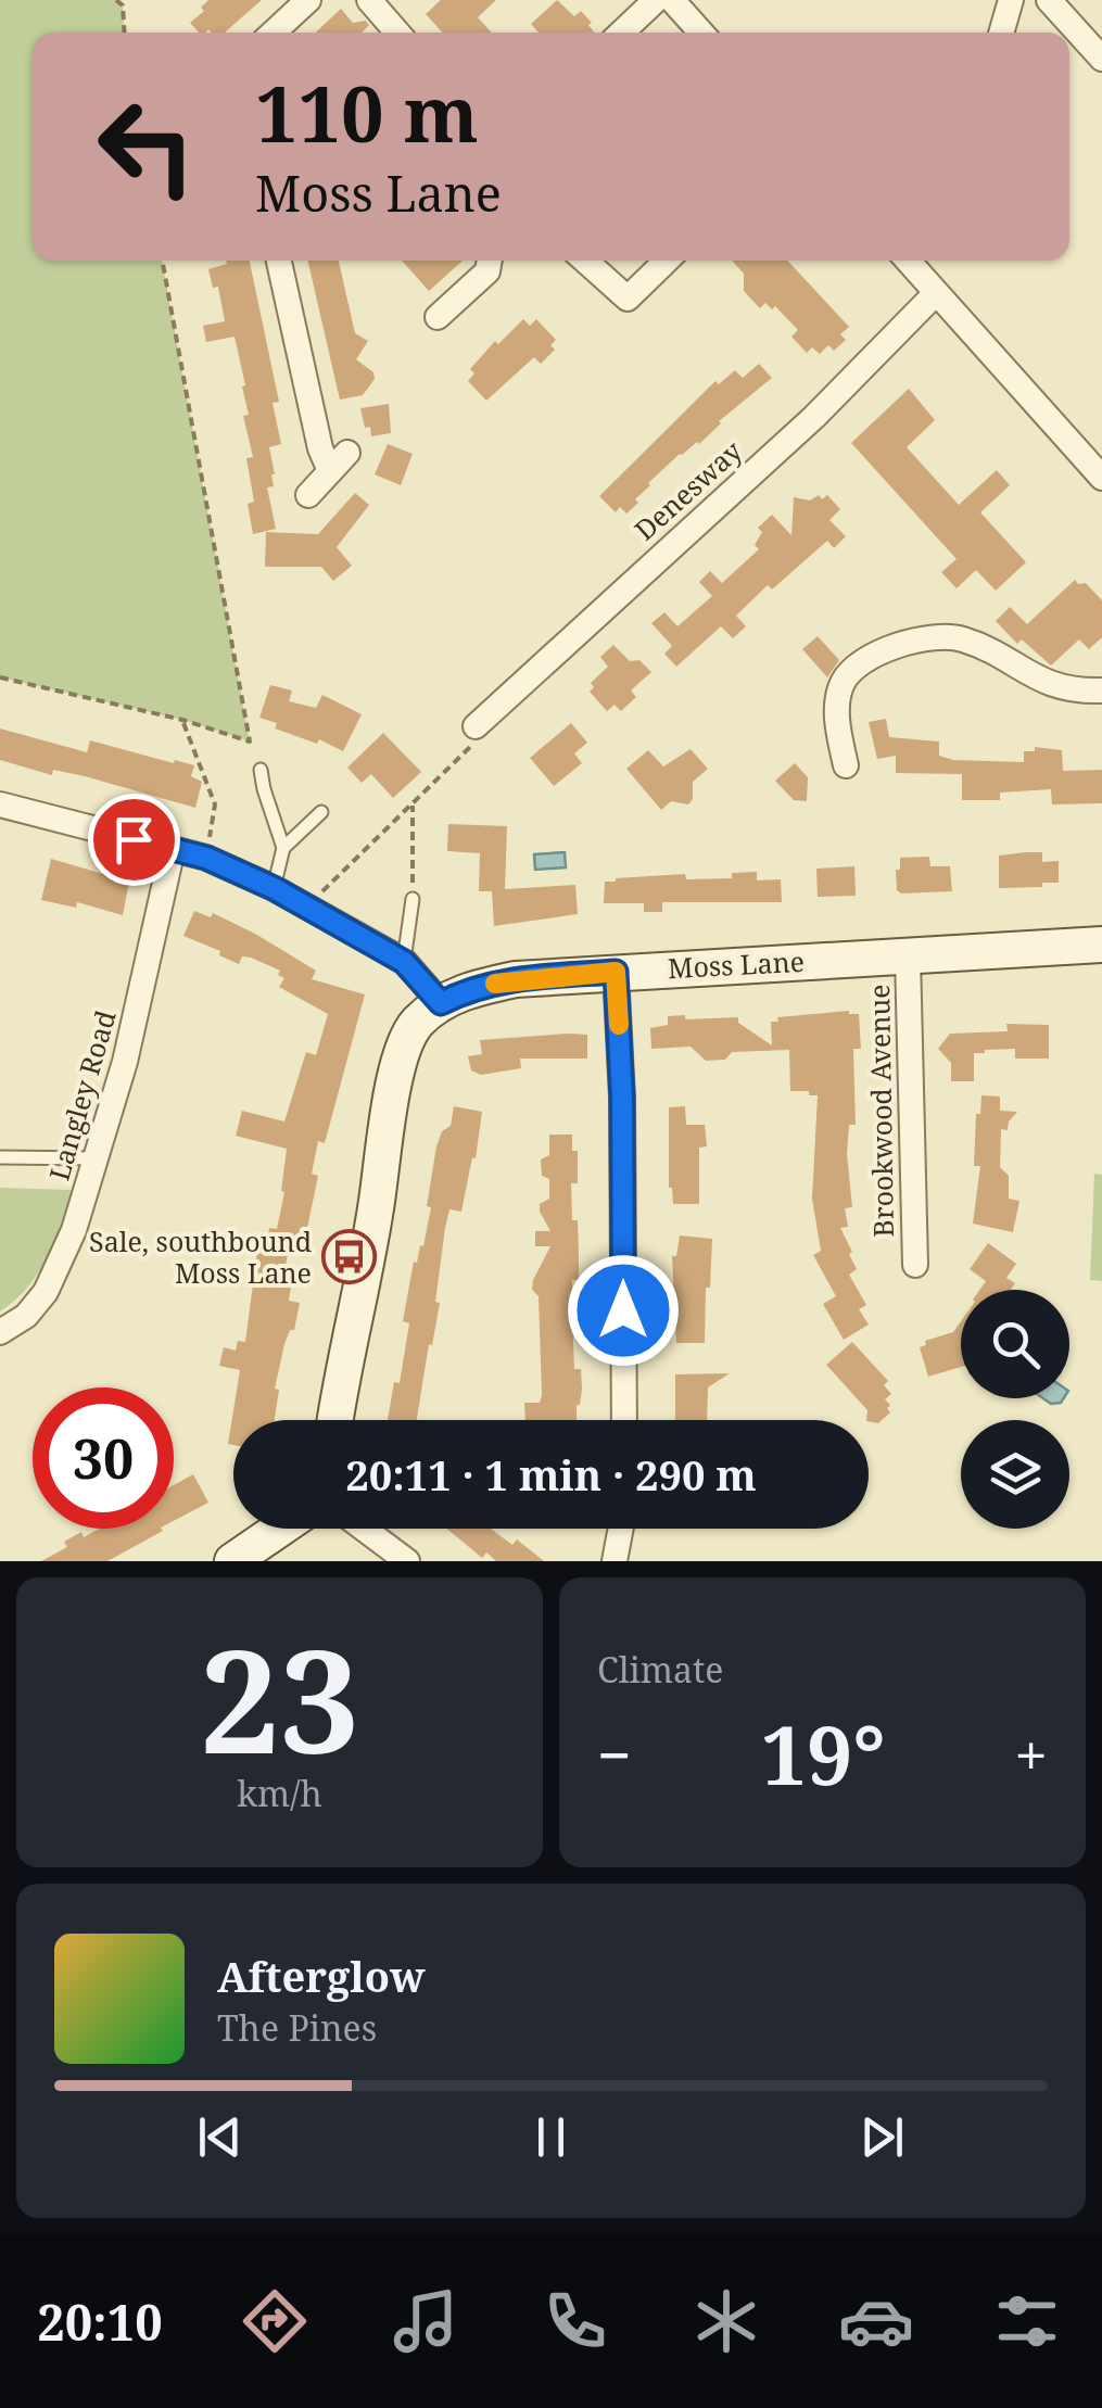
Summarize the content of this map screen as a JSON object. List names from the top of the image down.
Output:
{
  "streets": {
    "street": [
      "Denesway",
      "Moss Lane",
      "Langley Road",
      "Brookwood Avenue"
    ]
  },
  "crossings": [
    ["Moss Lane", "Brookwood Avenue"]
  ],
  "places": {
    "bus stop": ["Sale, southbound Moss Lane"]
  },
  "page": {
    "turn": ["110 m", "Moss Lane"],
    "limit": "30",
    "trip": "20:11 · 1 min · 290 m",
    "tile": [
      ["23", "km/h"],
      "Climate"
    ],
    "heat": ["−", "19°", "+"],
    "song": ["Afterglow", "The Pines"],
    "tabs": "20:10"
  }
}
